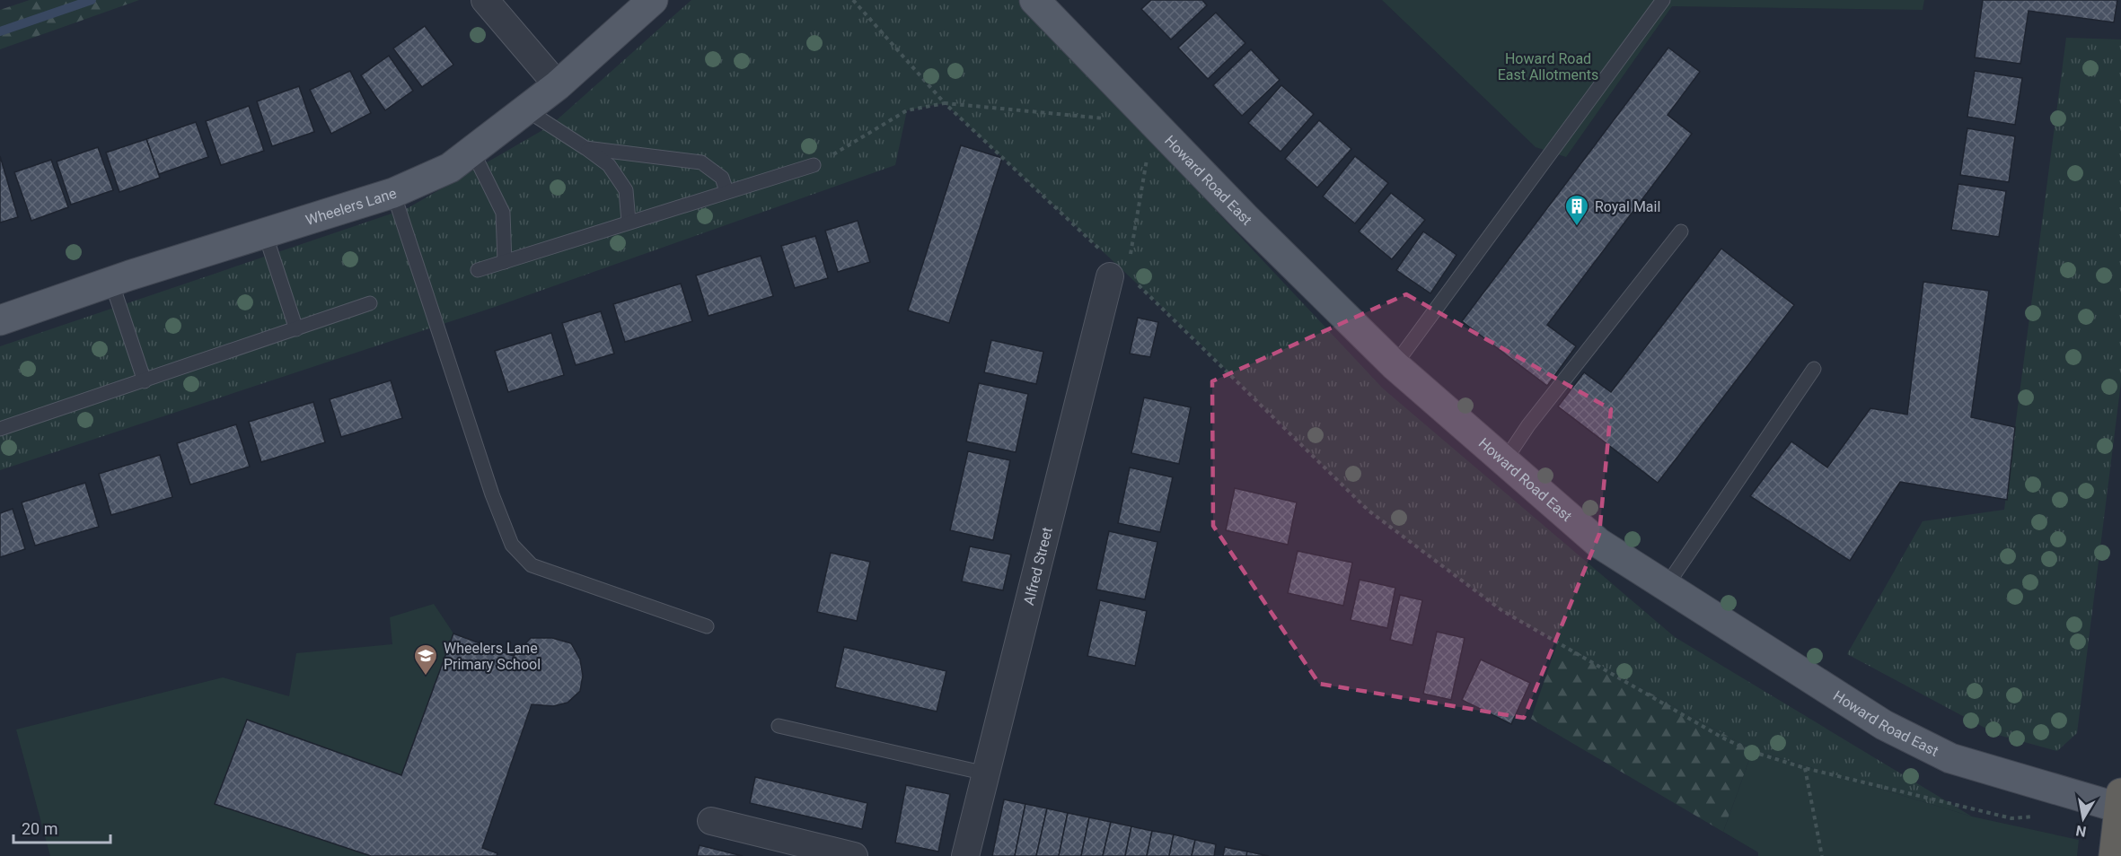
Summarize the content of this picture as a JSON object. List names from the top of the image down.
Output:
{
  "streets": {
    "main road": ["Howard Road East", "Wheelers Lane"],
    "street": ["Alfred Street"]
  },
  "parks": ["Howard Road East Allotments"],
  "places": {
    "building": ["Royal Mail"],
    "school or university": ["Wheelers Lane Primary School"]
  },
  "scale_bar": "20 m",
  "north": "bottom"
}
